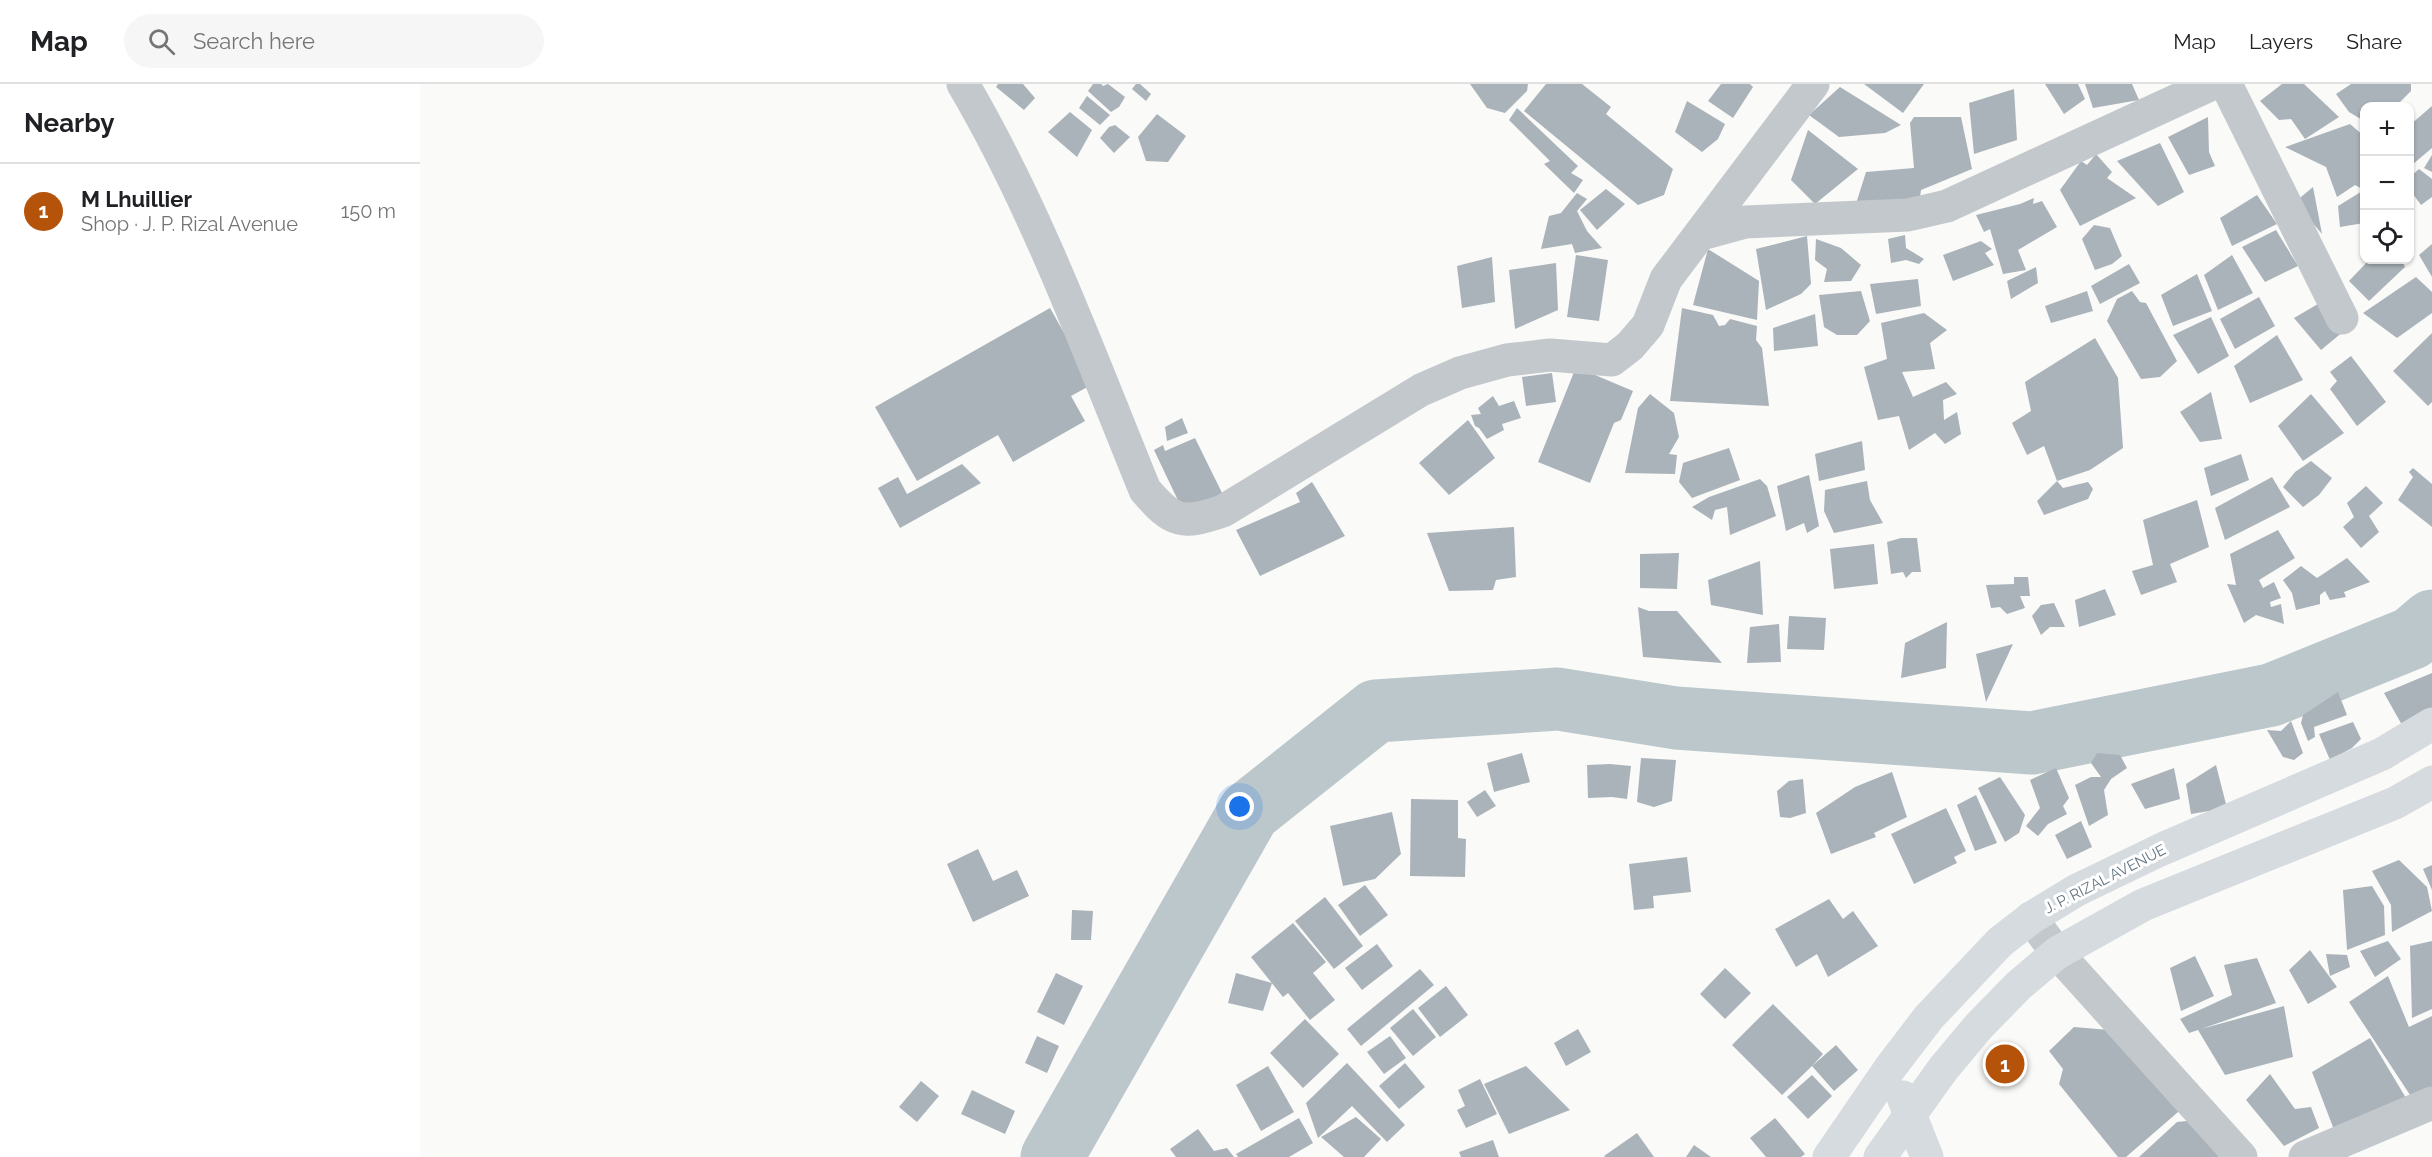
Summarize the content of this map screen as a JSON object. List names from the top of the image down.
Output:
{
  "streets": {
    "main road": ["J. P. RIZAL AVENUE"]
  },
  "page": {
    "header": "Map",
    "search": "Search here",
    "nav": ["Map", "Layers", "Share"],
    "heading": "Nearby",
    "map_buttons": ["+", "−"],
    "list": [
      {
        "mark": "1",
        "name": "M Lhuillier",
        "note": "Shop · J. P. Rizal Avenue",
        "value": "150 m"
      }
    ],
    "pins": "1"
  }
}
